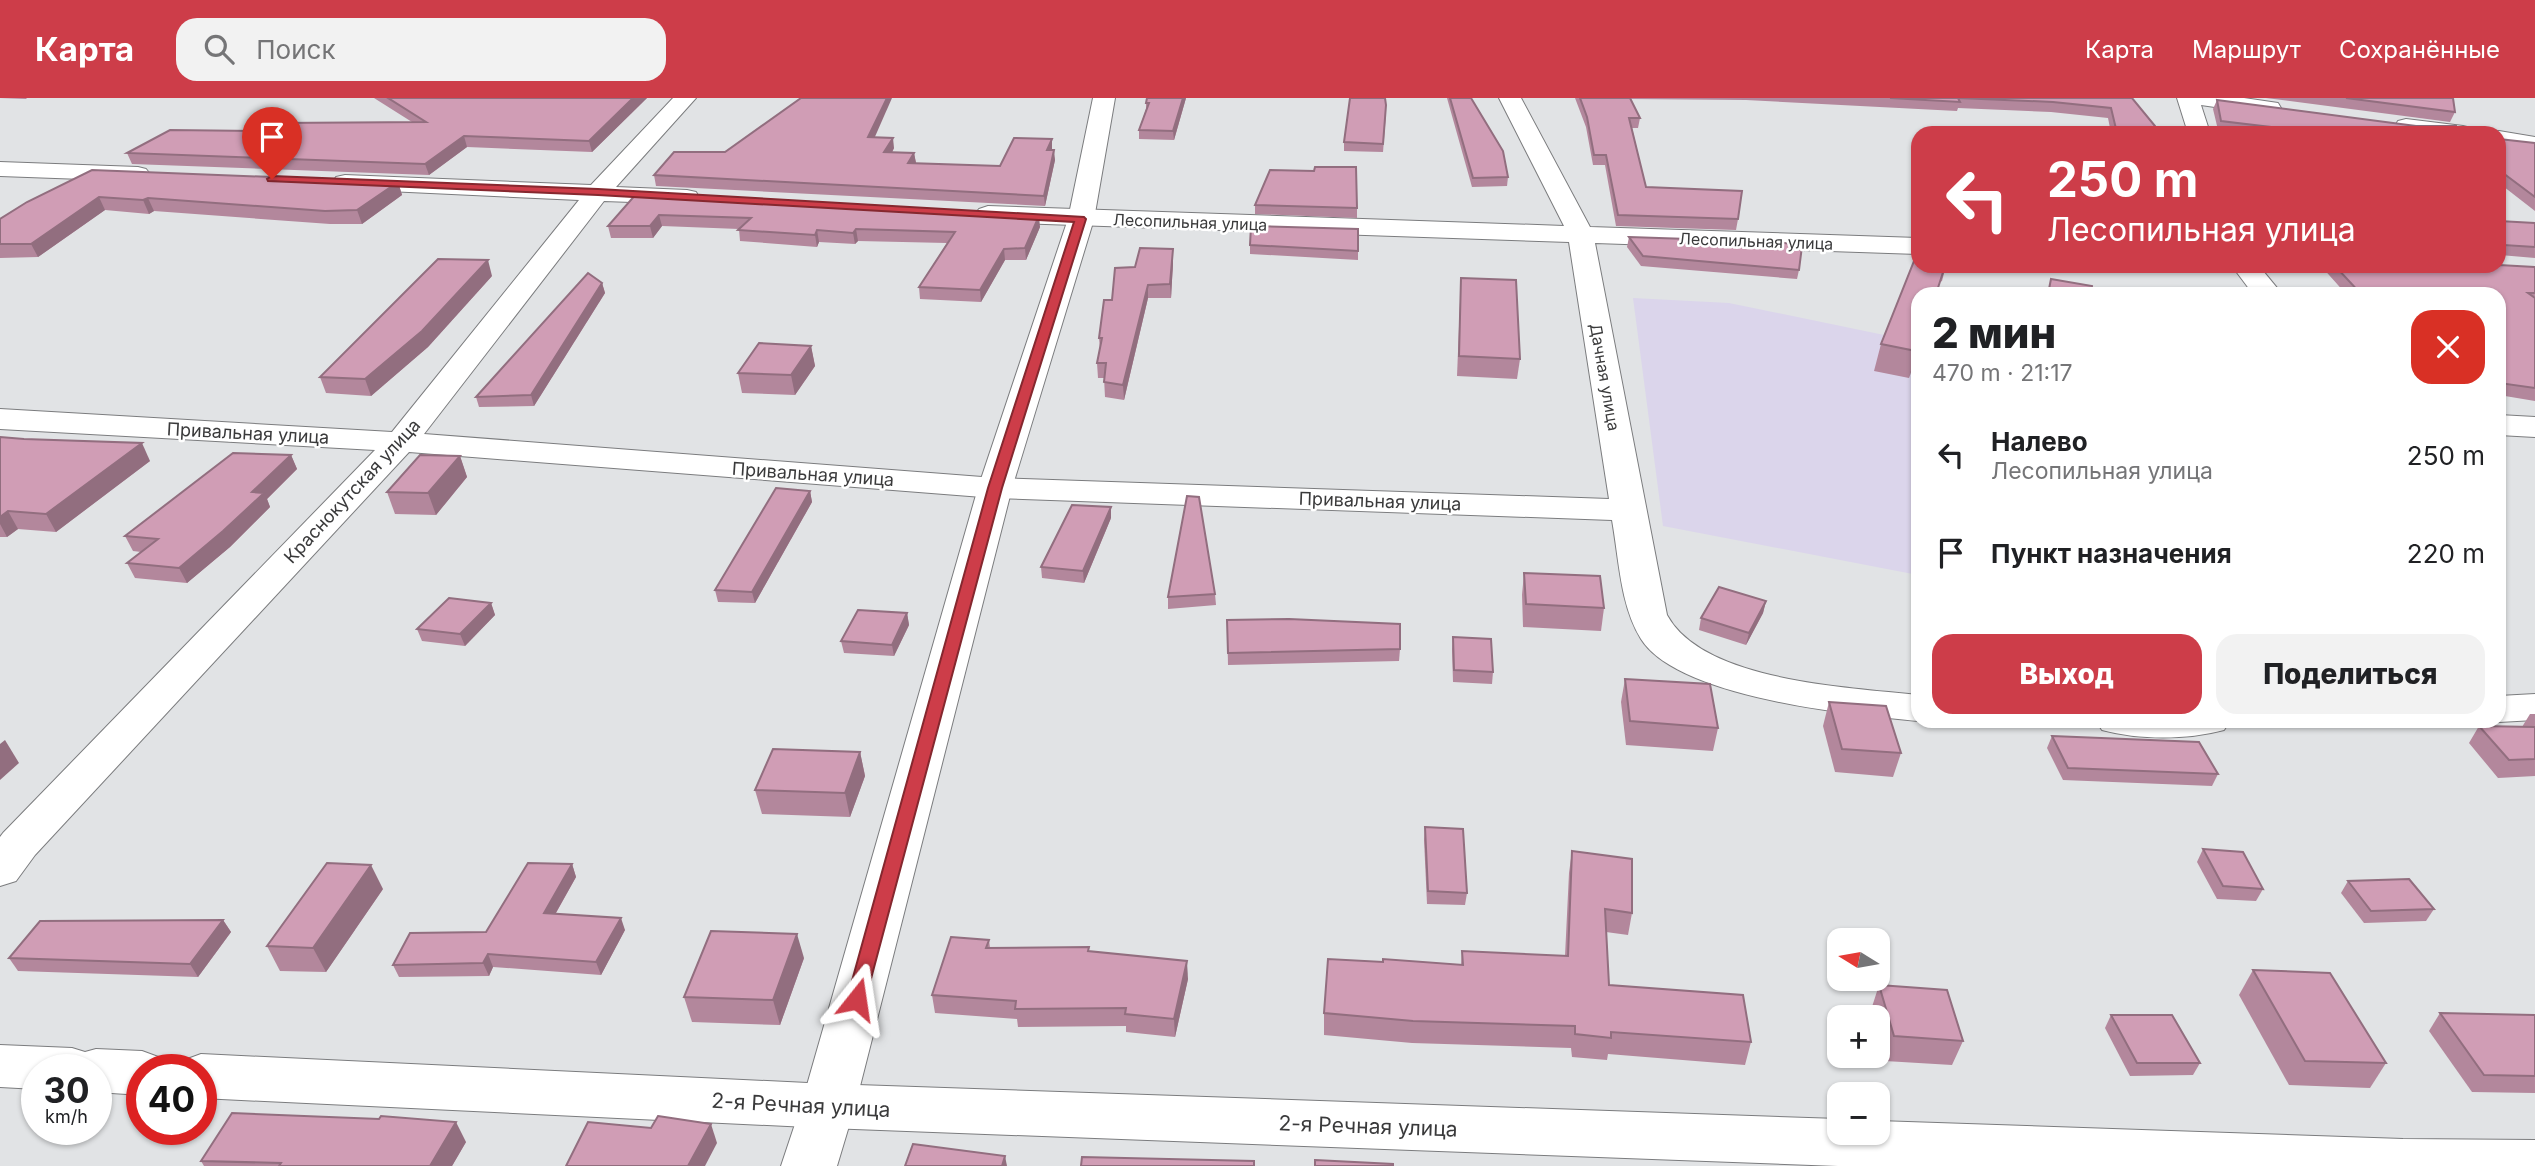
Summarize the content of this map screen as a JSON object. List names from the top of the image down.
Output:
{
  "streets": {
    "street": [
      "Лесопильная улица",
      "Дачная улица",
      "Привальная улица",
      "Краснокутская улица",
      "2-я Речная улица"
    ]
  },
  "crossings": [
    ["Лесопильная улица", "Дачная улица"],
    ["Дачная улица", "Привальная улица"],
    ["Привальная улица", "Краснокутская улица"]
  ],
  "north": "left",
  "page": {
    "header": "Карта",
    "search": "Поиск",
    "nav": ["Карта", "Маршрут", "Сохранённые"],
    "turn": ["250 m", "Лесопильная улица"],
    "heading": ["2 мин", "470 m · 21:17"],
    "list": [
      {
        "name": "Налево",
        "note": "Лесопильная улица",
        "value": "250 m"
      },
      {
        "name": "Пункт назначения",
        "value": "220 m"
      }
    ],
    "buttons": ["Выход", "Поделиться"],
    "map_buttons": ["+", "−"],
    "speed": "30 km/h",
    "limit": "40"
  }
}
